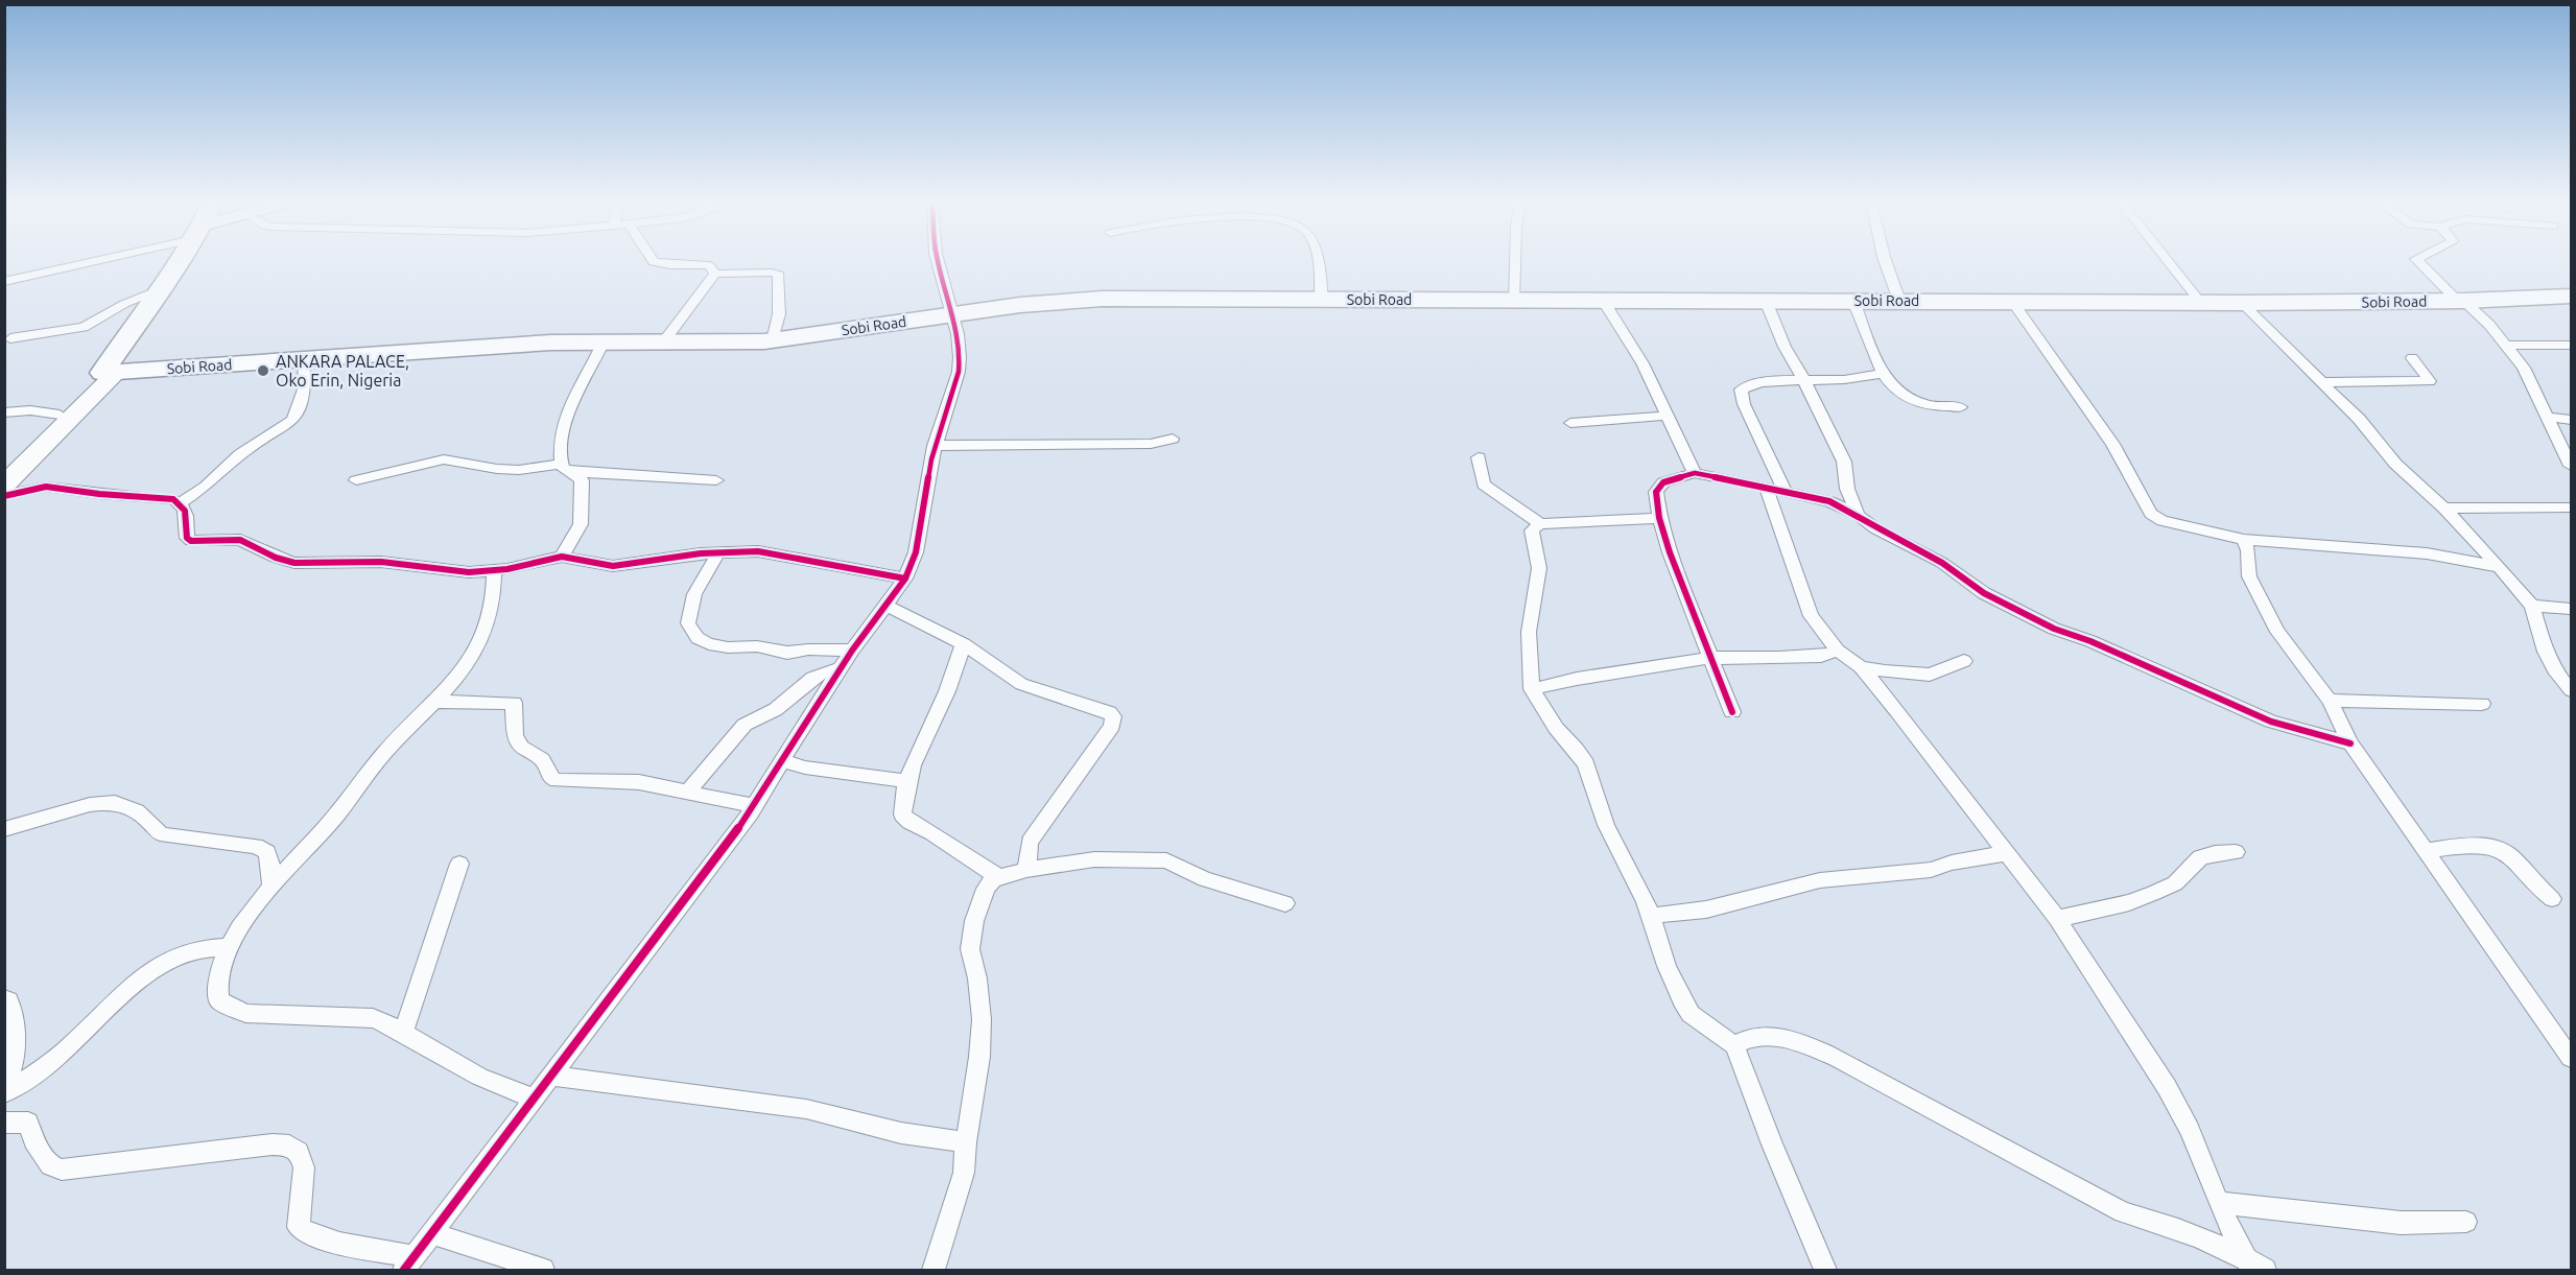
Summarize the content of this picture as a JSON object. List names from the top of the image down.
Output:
{
  "streets": {
    "highway": ["Sobi Road"]
  },
  "places": ["ANKARA PALACE, Oko Erin, Nigeria"]
}
